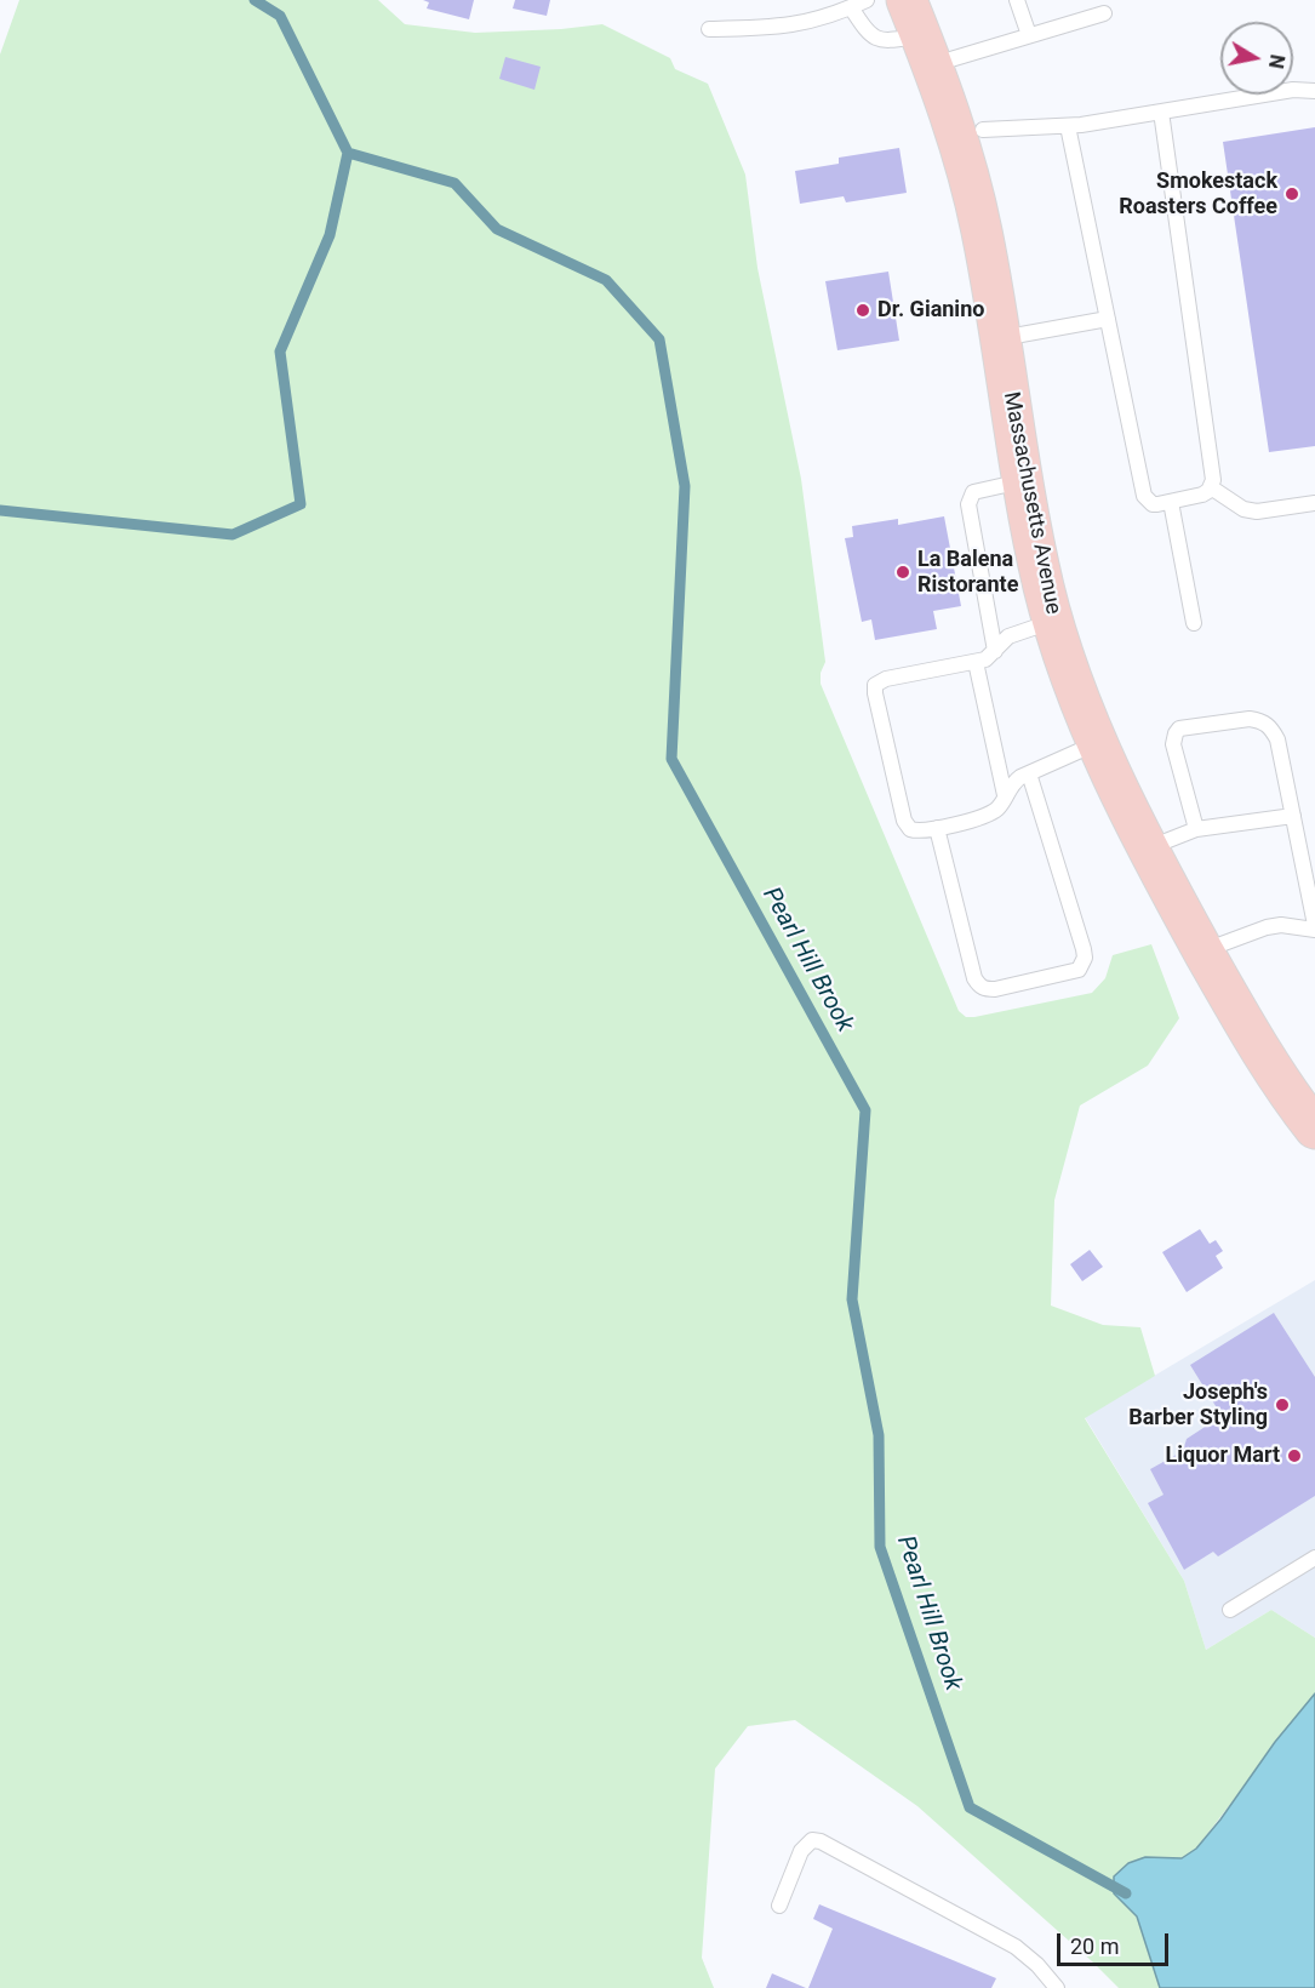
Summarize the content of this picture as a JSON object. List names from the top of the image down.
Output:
{
  "streets": {
    "main road": ["Massachusetts Avenue"]
  },
  "water": ["Pearl Hill Brook"],
  "places": [
    "Smokestack Roasters Coffee",
    "Dr. Gianino",
    "La Balena Ristorante",
    "Joseph's Barber Styling",
    "Liquor Mart"
  ],
  "scale_bar": "20 m",
  "north": "right"
}
